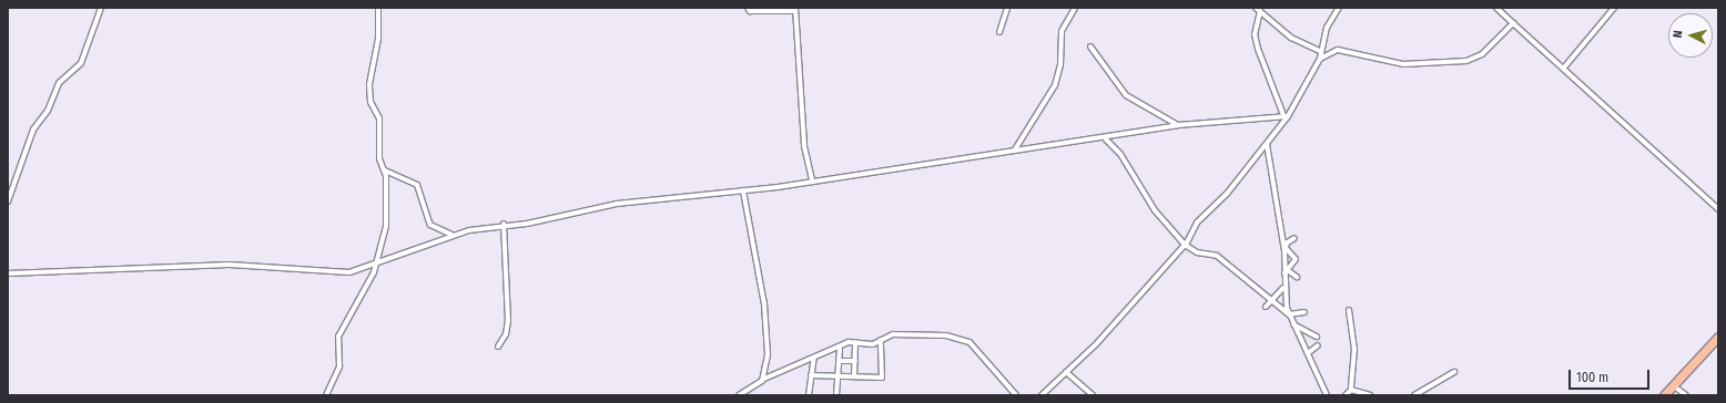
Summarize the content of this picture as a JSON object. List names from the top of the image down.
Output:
{
  "scale_bar": "100 m",
  "north": "left"
}
